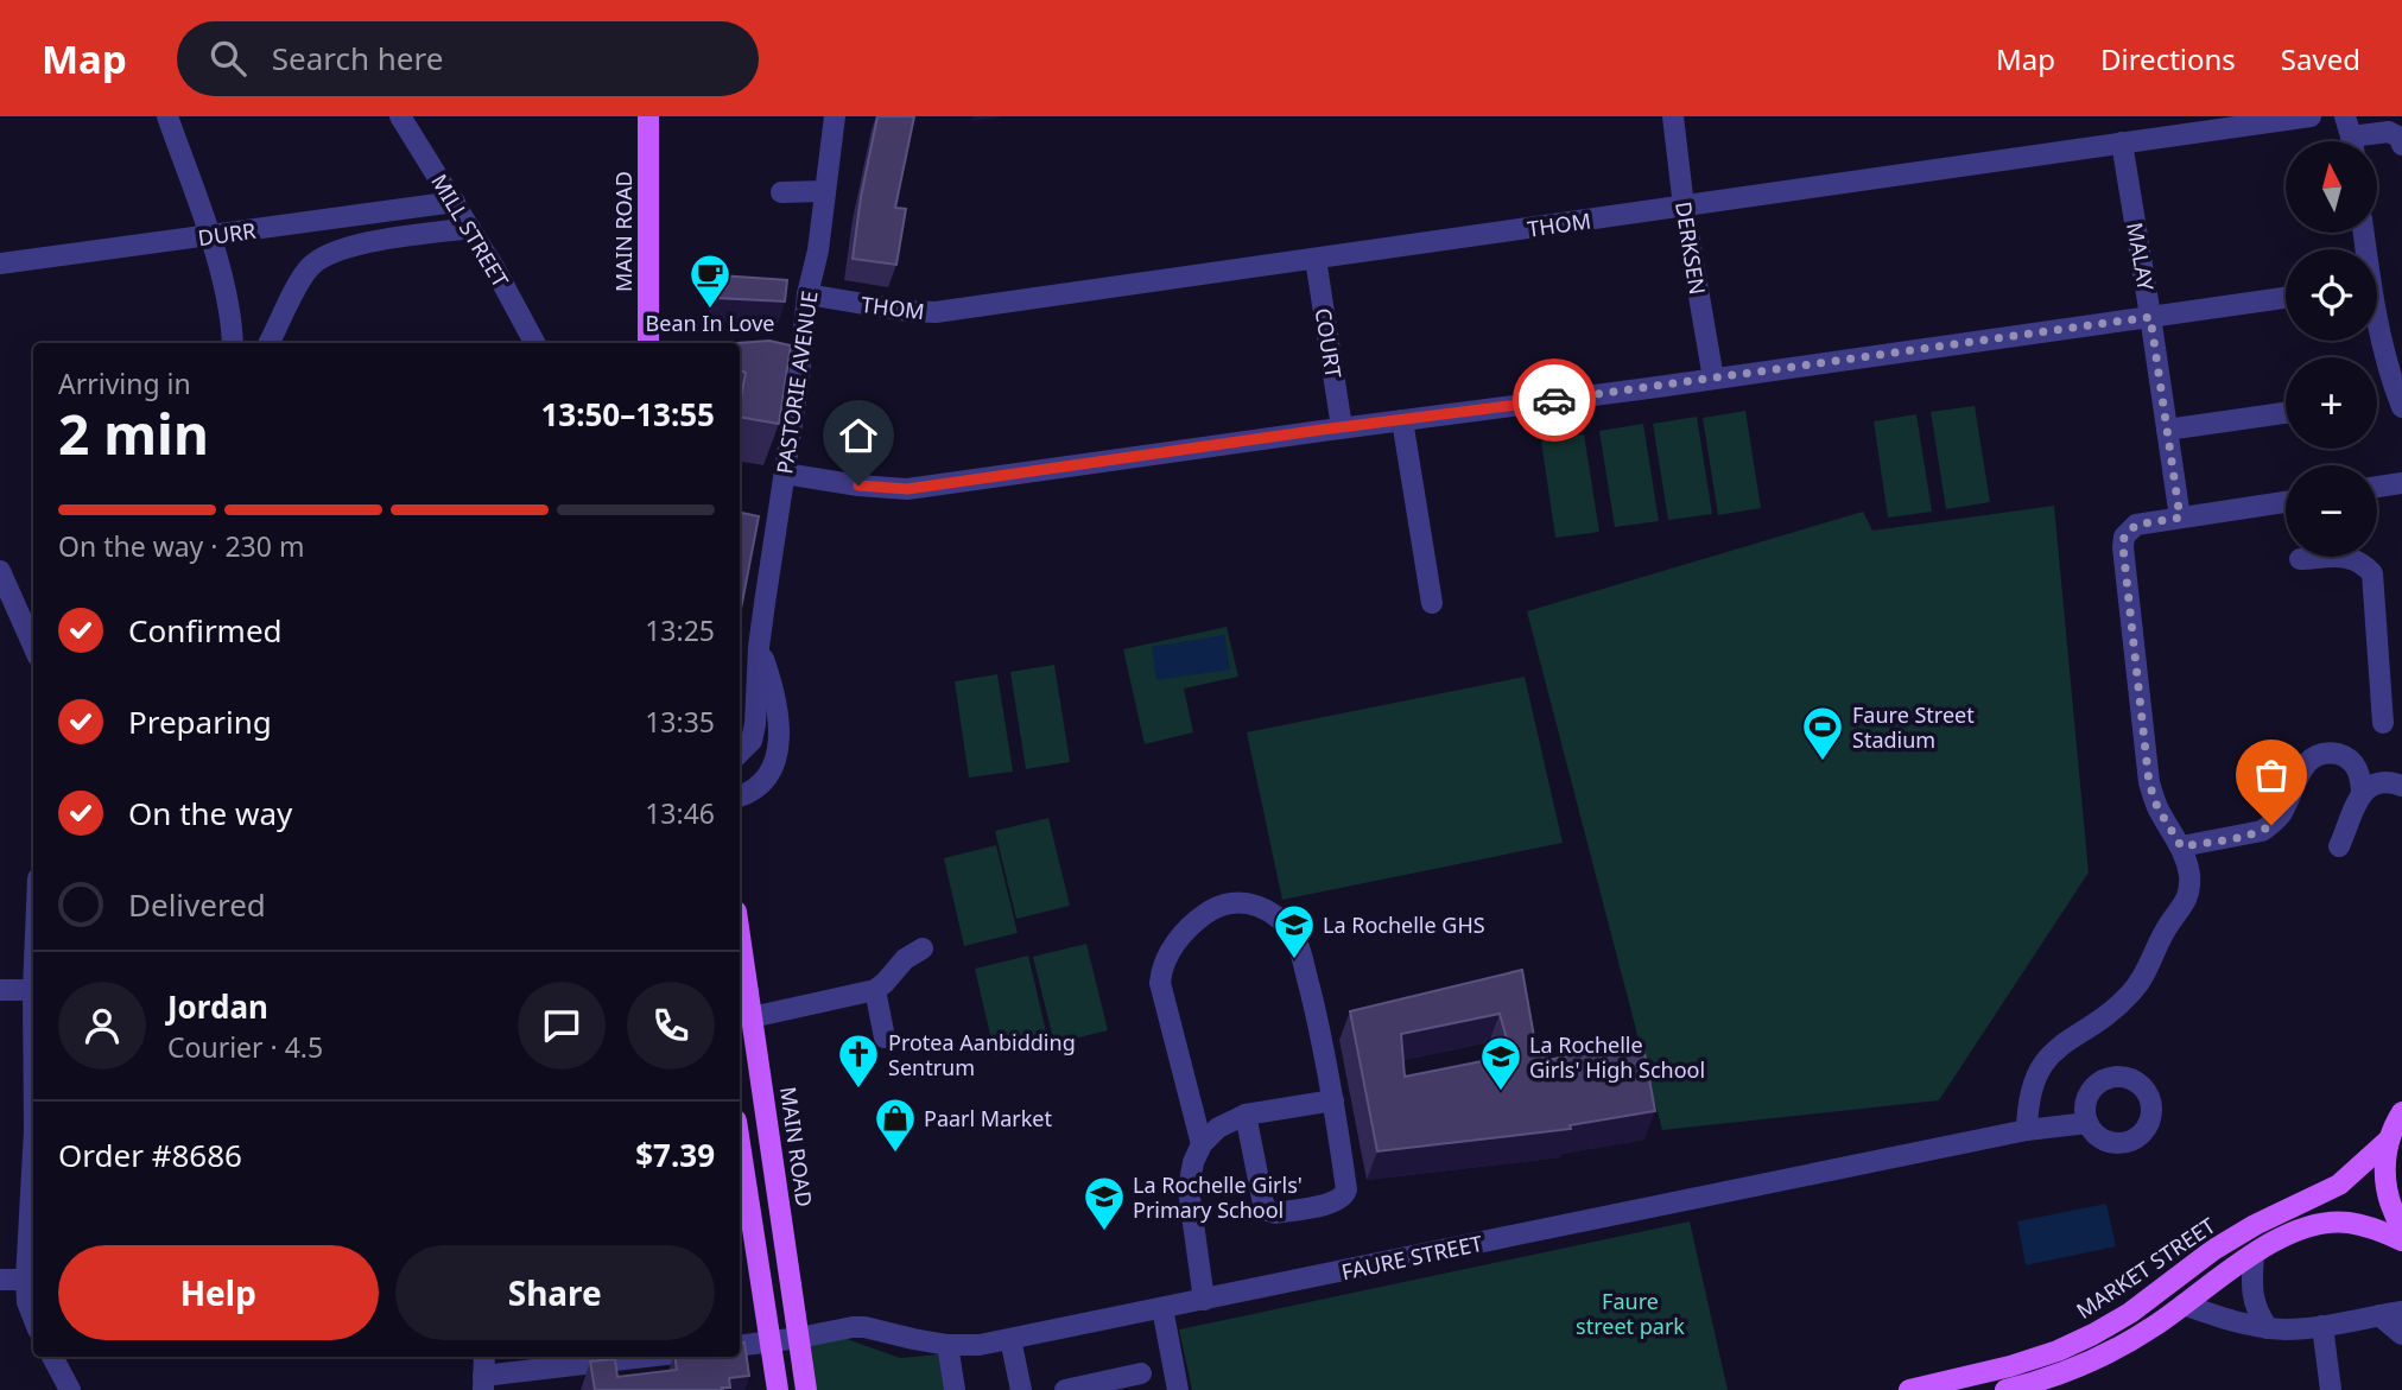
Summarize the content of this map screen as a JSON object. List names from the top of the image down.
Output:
{
  "streets": {
    "main road": ["MAIN ROAD", "MARKET STREET"],
    "street": [
      "THOM",
      "MILL STREET",
      "DURR",
      "DERKSEN",
      "MALAY",
      "COURT",
      "PASTORIE AVENUE",
      "FAURE STREET"
    ]
  },
  "crossings": [
    ["THOM", "DERKSEN"],
    ["THOM", "MALAY"],
    ["THOM", "COURT"],
    ["THOM", "PASTORIE AVENUE"],
    ["MILL STREET", "DURR"],
    ["MAIN ROAD", "FAURE STREET"]
  ],
  "parks": ["Faure street park"],
  "places": {
    "cafe": ["Bean In Love"],
    "sports": ["Faure Street Stadium"],
    "school or university": ["La Rochelle GHS", "La Rochelle Girls' High School", "La Rochelle Girls' Primary School"],
    "church": ["Protea Aanbidding Sentrum"],
    "shop": ["Paarl Market"]
  },
  "north": "top",
  "page": {
    "header": "Map",
    "search": "Search here",
    "nav": ["Map", "Directions", "Saved"],
    "map_buttons": ["+", "−"],
    "heading": ["2 min", "Arriving in", "13:50–13:55"],
    "panel": [
      "Jordan",
      "Courier · 4.5",
      "Order #8686",
      "$7.39"
    ],
    "bar": "On the way · 230 m",
    "list": [
      ["Confirmed", "13:25"],
      ["Preparing", "13:35"],
      ["On the way", "13:46"],
      "Delivered"
    ],
    "buttons": ["Help", "Share"]
  }
}
